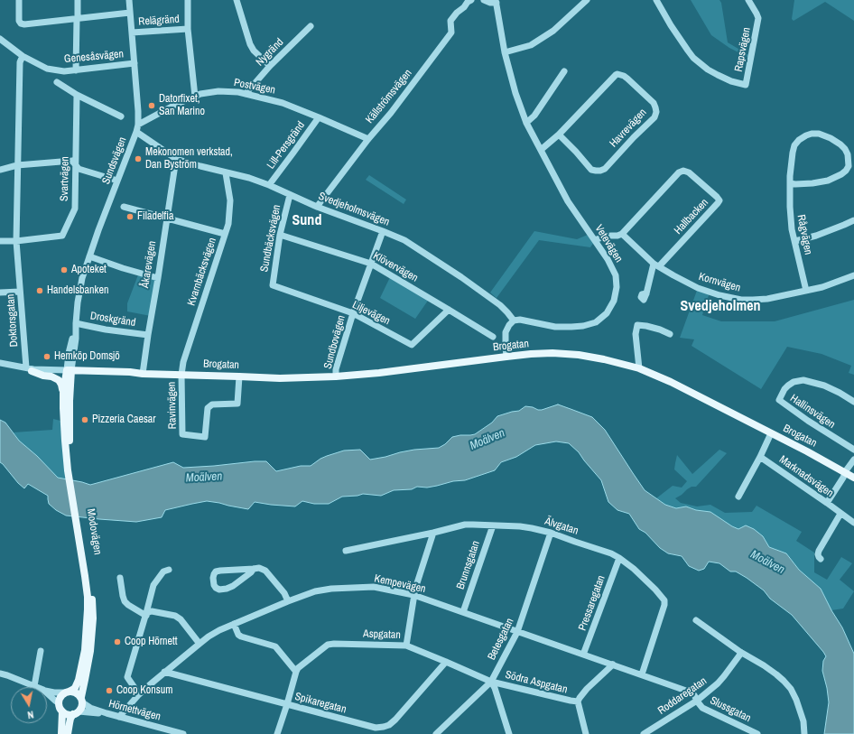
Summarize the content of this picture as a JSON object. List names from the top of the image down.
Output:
{
  "streets": {
    "main road": ["Brogatan", "Modovägen"],
    "street": [
      "Relägränd",
      "Rapsvägen",
      "Nygränd",
      "Genesåsvägen",
      "Postvägen",
      "Källströmsvägen",
      "Havrevägen",
      "Lill-Persgränd",
      "Sundsvägen",
      "Svartvägen",
      "Svedjeholmsvägen",
      "Hallbacken",
      "Rågvägen",
      "Sundbäcksvägen",
      "Vetevägen",
      "Åkarevägen",
      "Klövervägen",
      "Kvarnbäcksvägen",
      "Kornvägen",
      "Liljevägen",
      "Droskgränd",
      "Doktorsgatan",
      "Sundbovägen",
      "Ravinvägen",
      "Hallinsvägen",
      "Marknadsvägen",
      "Älvgatan",
      "Brunnsgatan",
      "Kempevägen",
      "Pressaregatan",
      "Aspgatan",
      "Betesgatan",
      "Södra Aspgatan",
      "Roddaregatan",
      "Spikaregatan",
      "Slussgatan",
      "Hörnettvägen"
    ]
  },
  "crossings": [
    ["Relägränd", "Sundsvägen"],
    ["Nygränd", "Postvägen"],
    ["Genesåsvägen", "Sundsvägen"],
    ["Genesåsvägen", "Doktorsgatan"],
    ["Postvägen", "Källströmsvägen"],
    ["Postvägen", "Lill-Persgränd"],
    ["Postvägen", "Sundsvägen"],
    ["Källströmsvägen", "Svedjeholmsvägen"],
    ["Havrevägen", "Vetevägen"],
    ["Lill-Persgränd", "Svedjeholmsvägen"],
    ["Sundsvägen", "Svedjeholmsvägen"],
    ["Sundsvägen", "Droskgränd"],
    ["Sundsvägen", "Brogatan"],
    ["Sundsvägen", "Modovägen"],
    ["Svartvägen", "Doktorsgatan"],
    ["Svedjeholmsvägen", "Sundbäcksvägen"],
    ["Svedjeholmsvägen", "Vetevägen"],
    ["Svedjeholmsvägen", "Åkarevägen"],
    ["Svedjeholmsvägen", "Kvarnbäcksvägen"],
    ["Svedjeholmsvägen", "Sundbovägen"],
    ["Hallbacken", "Kornvägen"],
    ["Rågvägen", "Kornvägen"],
    ["Sundbäcksvägen", "Klövervägen"],
    ["Sundbäcksvägen", "Liljevägen"],
    ["Åkarevägen", "Droskgränd"],
    ["Åkarevägen", "Brogatan"],
    ["Klövervägen", "Liljevägen"],
    ["Klövervägen", "Sundbovägen"],
    ["Kvarnbäcksvägen", "Brogatan"],
    ["Kvarnbäcksvägen", "Ravinvägen"],
    ["Liljevägen", "Sundbovägen"],
    ["Sundbovägen", "Brogatan"],
    ["Brogatan", "Ravinvägen"],
    ["Brogatan", "Modovägen"],
    ["Älvgatan", "Brunnsgatan"],
    ["Älvgatan", "Kempevägen"],
    ["Älvgatan", "Pressaregatan"],
    ["Älvgatan", "Betesgatan"],
    ["Modovägen", "Hörnettvägen"],
    ["Brunnsgatan", "Kempevägen"],
    ["Kempevägen", "Pressaregatan"],
    ["Kempevägen", "Betesgatan"],
    ["Kempevägen", "Roddaregatan"],
    ["Kempevägen", "Spikaregatan"],
    ["Kempevägen", "Slussgatan"],
    ["Kempevägen", "Hörnettvägen"],
    ["Aspgatan", "Betesgatan"],
    ["Aspgatan", "Södra Aspgatan"],
    ["Aspgatan", "Spikaregatan"],
    ["Betesgatan", "Södra Aspgatan"],
    ["Roddaregatan", "Slussgatan"]
  ],
  "districts": ["Sund", "Svedjeholmen"],
  "water": ["Moälven"],
  "places": [
    "Datorfixet, San Marino",
    "Mekonomen verkstad, Dan Byström",
    "Filadelfia",
    "Apoteket",
    "Handelsbanken",
    "Hemköp Domsjö",
    "Pizzeria Caesar",
    "Coop Hörnett",
    "Coop Konsum"
  ],
  "north": "bottom"
}
